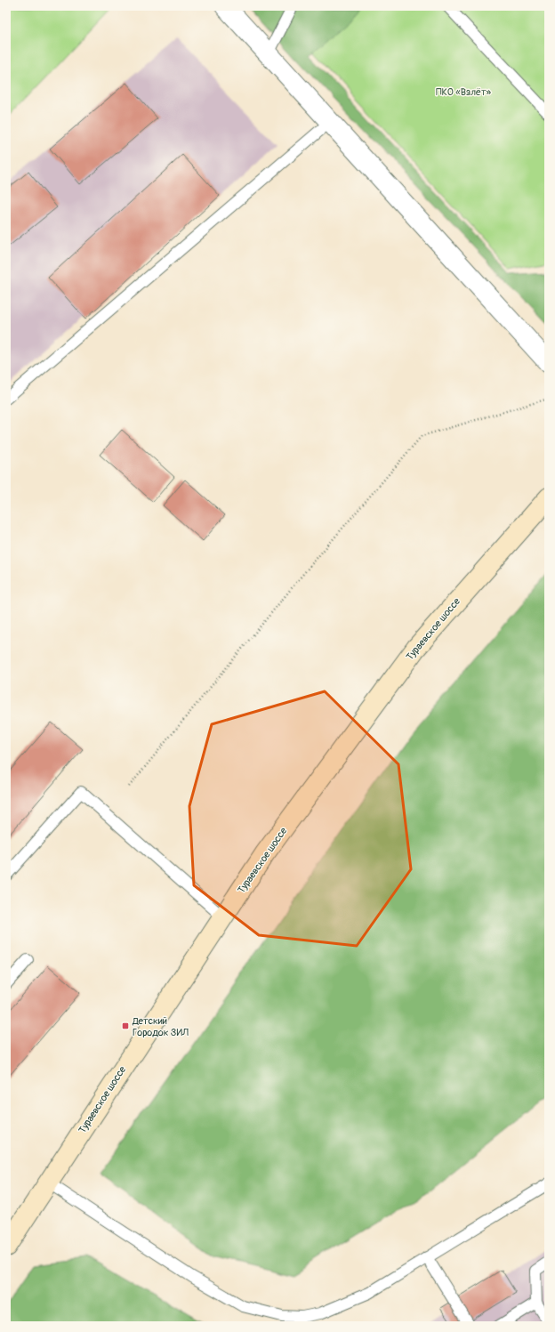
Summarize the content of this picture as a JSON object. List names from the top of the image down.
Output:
{
  "streets": {
    "main road": ["Тураевское шоссе"]
  },
  "parks": ["ПКО «Взлёт»"],
  "places": {
    "transit": ["Детский Городок ЗИЛ"]
  }
}
